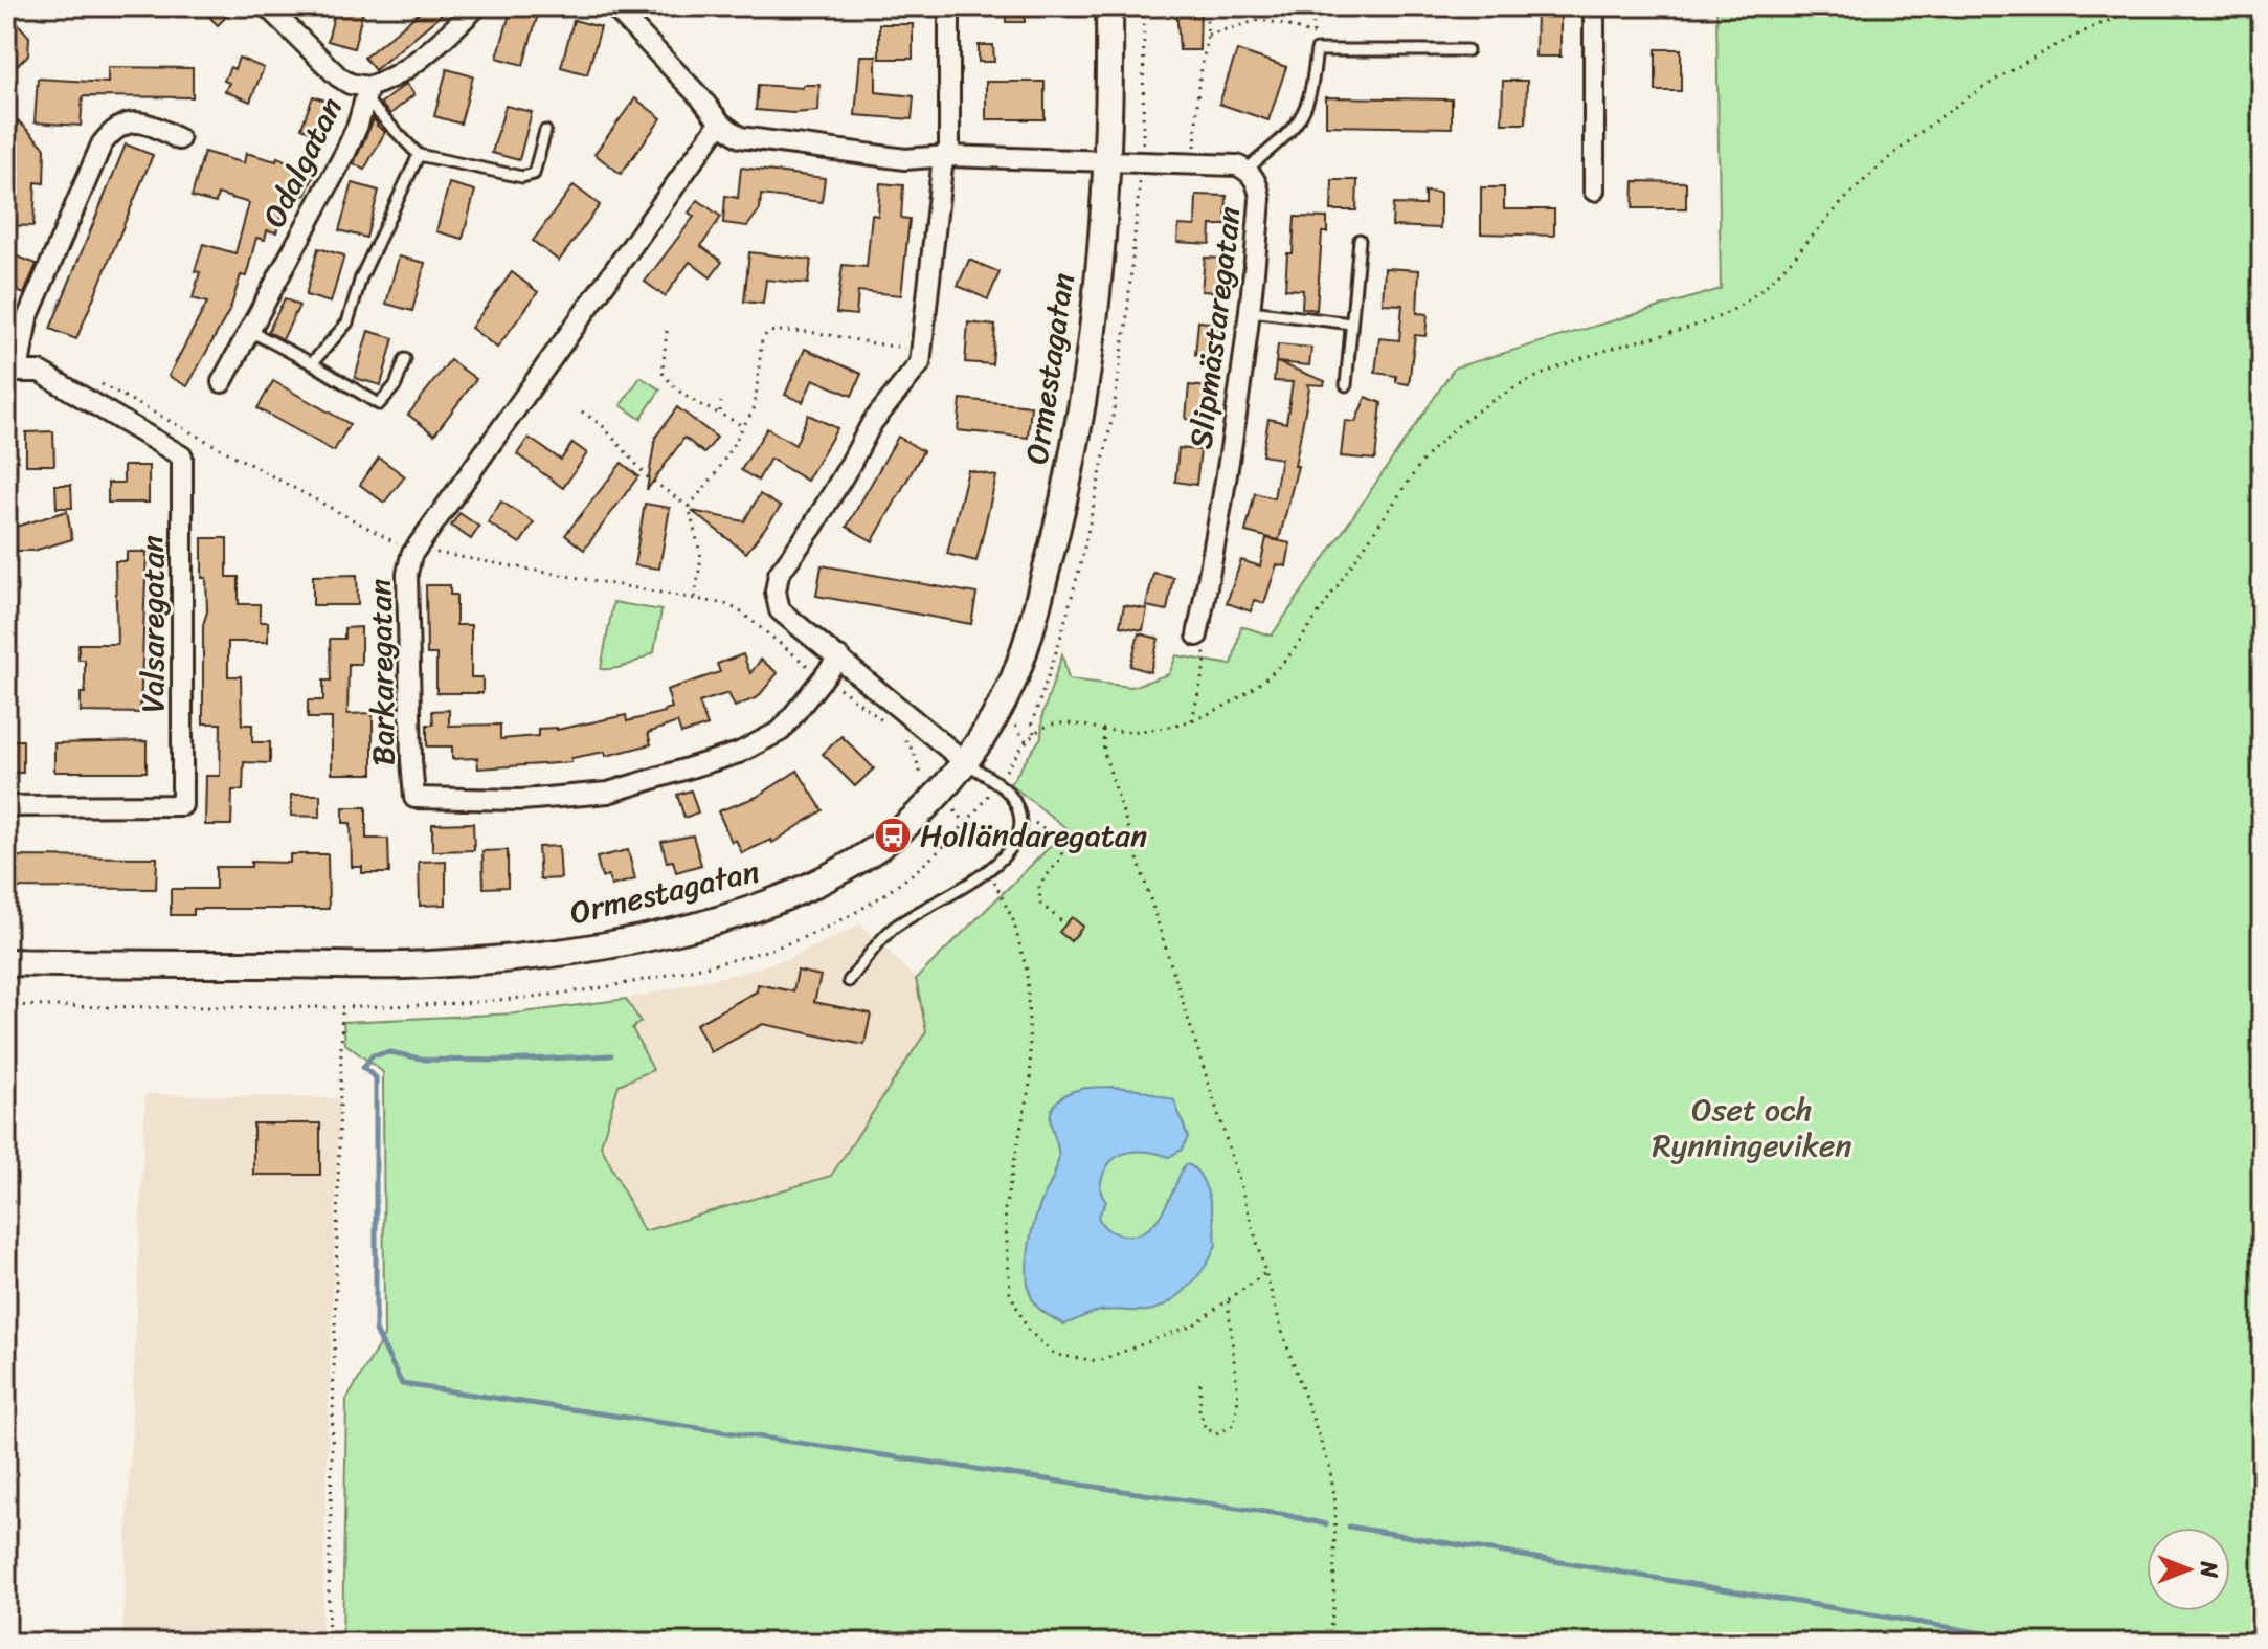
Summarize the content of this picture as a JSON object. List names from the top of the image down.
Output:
{
  "streets": {
    "street": [
      "Odalgatan",
      "Slipmästaregatan",
      "Ormestagatan",
      "Valsaregatan",
      "Barkaregatan"
    ]
  },
  "crossings": [
    ["Slipmästaregatan", "Ormestagatan"],
    ["Slipmästaregatan", "Barkaregatan"]
  ],
  "parks": ["Oset och Rynningeviken"],
  "places": {
    "bus stop": ["Holländaregatan"]
  },
  "north": "right"
}
